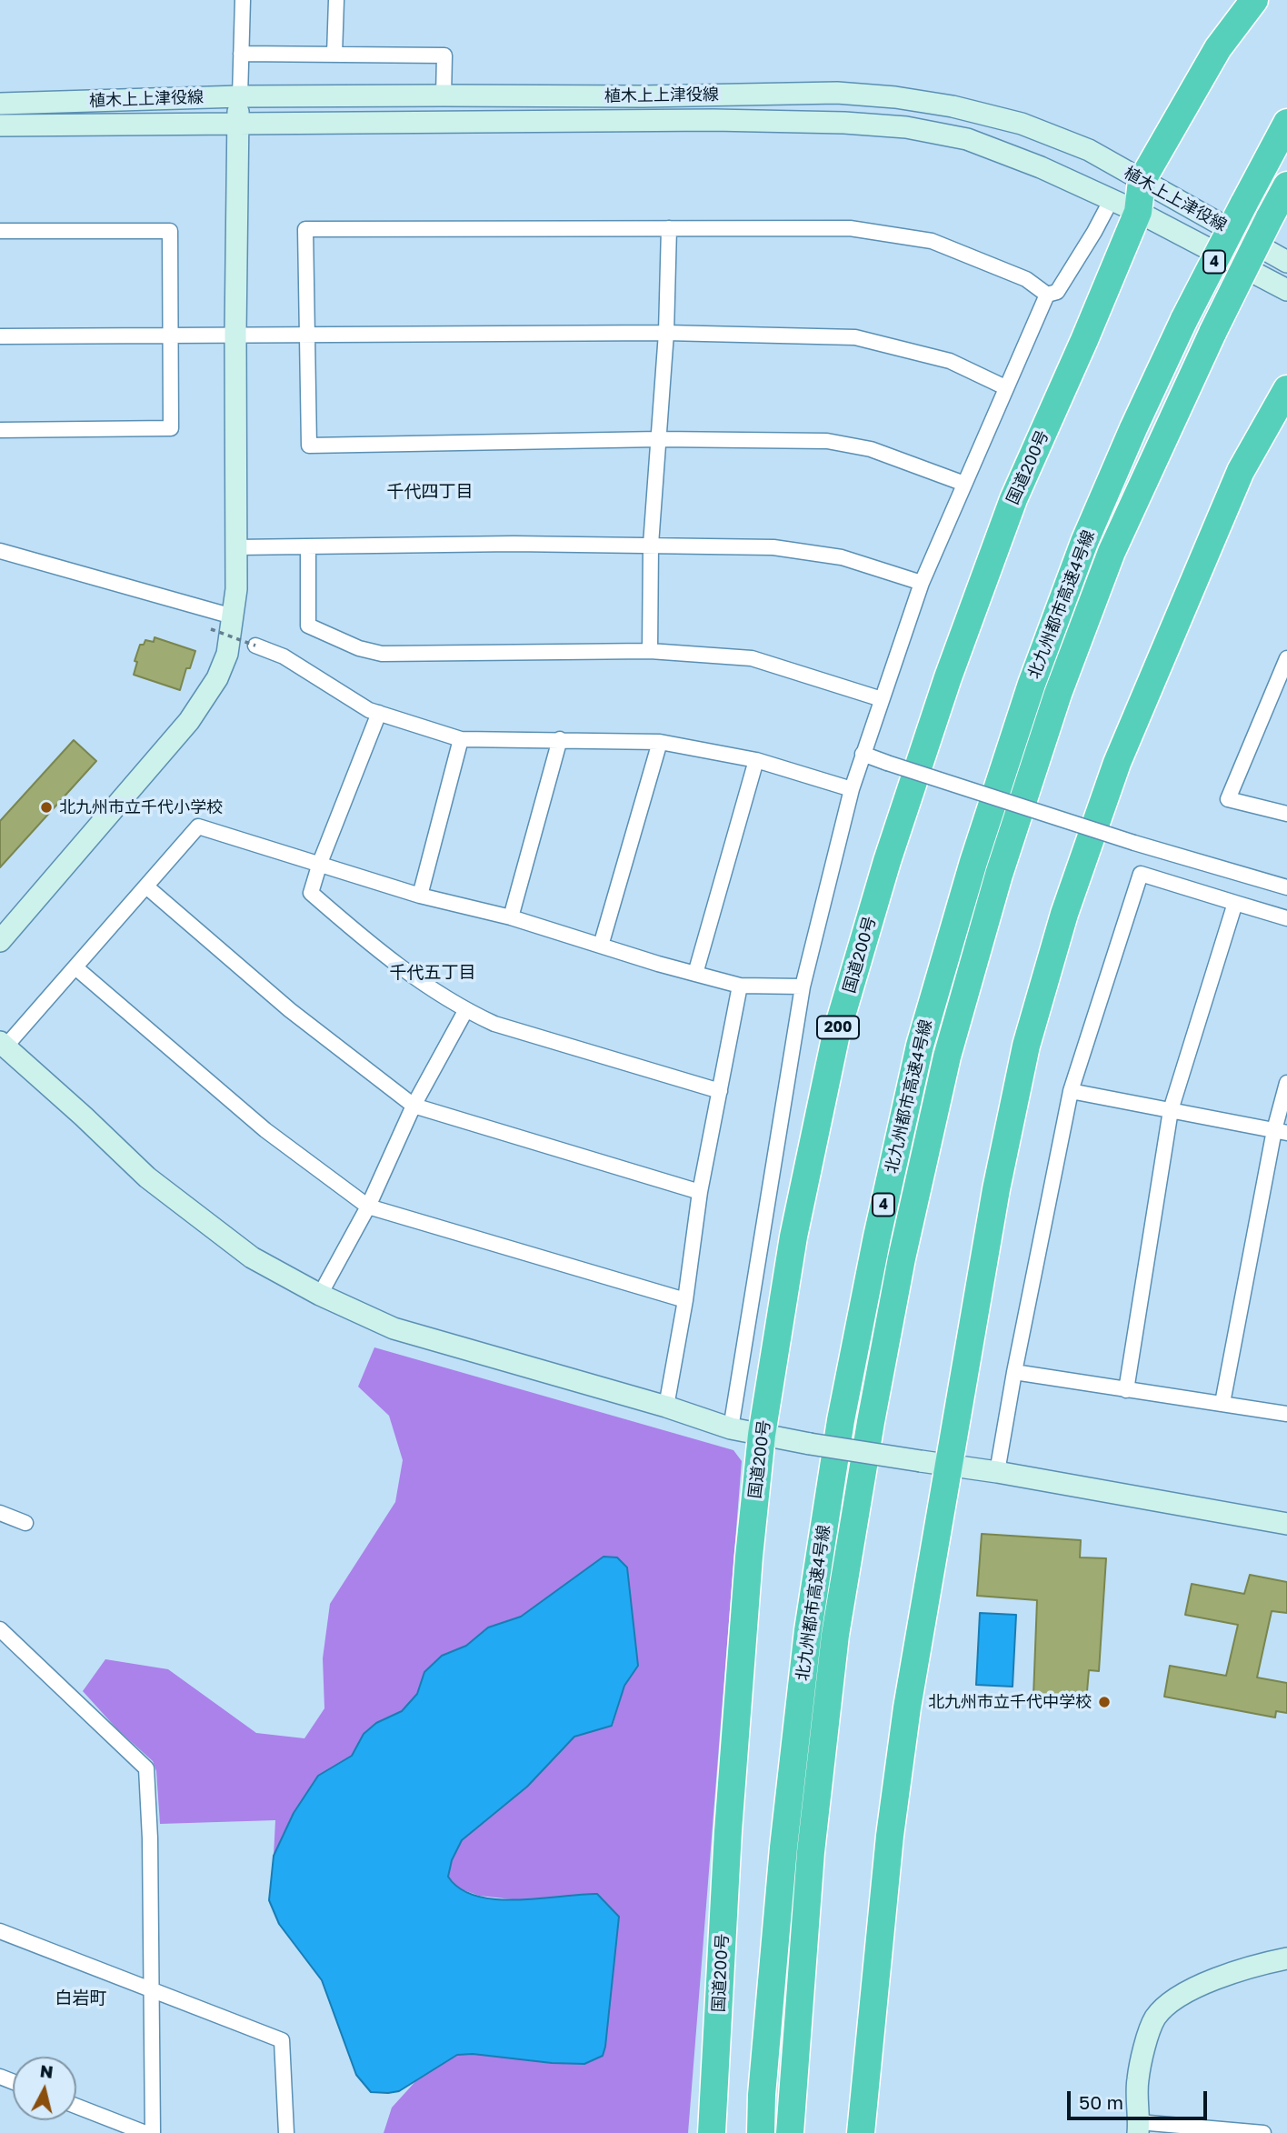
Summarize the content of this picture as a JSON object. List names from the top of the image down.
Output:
{
  "streets": {
    "highway": [
      "4",
      "国道200号",
      "北九州都市高速4号線",
      "200"
    ],
    "main road": ["植木上上津役線"]
  },
  "crossings": [
    ["植木上上津役線", "国道200号"]
  ],
  "districts": ["千代四丁目", "千代五丁目", "白岩町"],
  "places": ["北九州市立千代小学校", "北九州市立千代中学校"],
  "scale_bar": "50 m",
  "north": "top"
}
